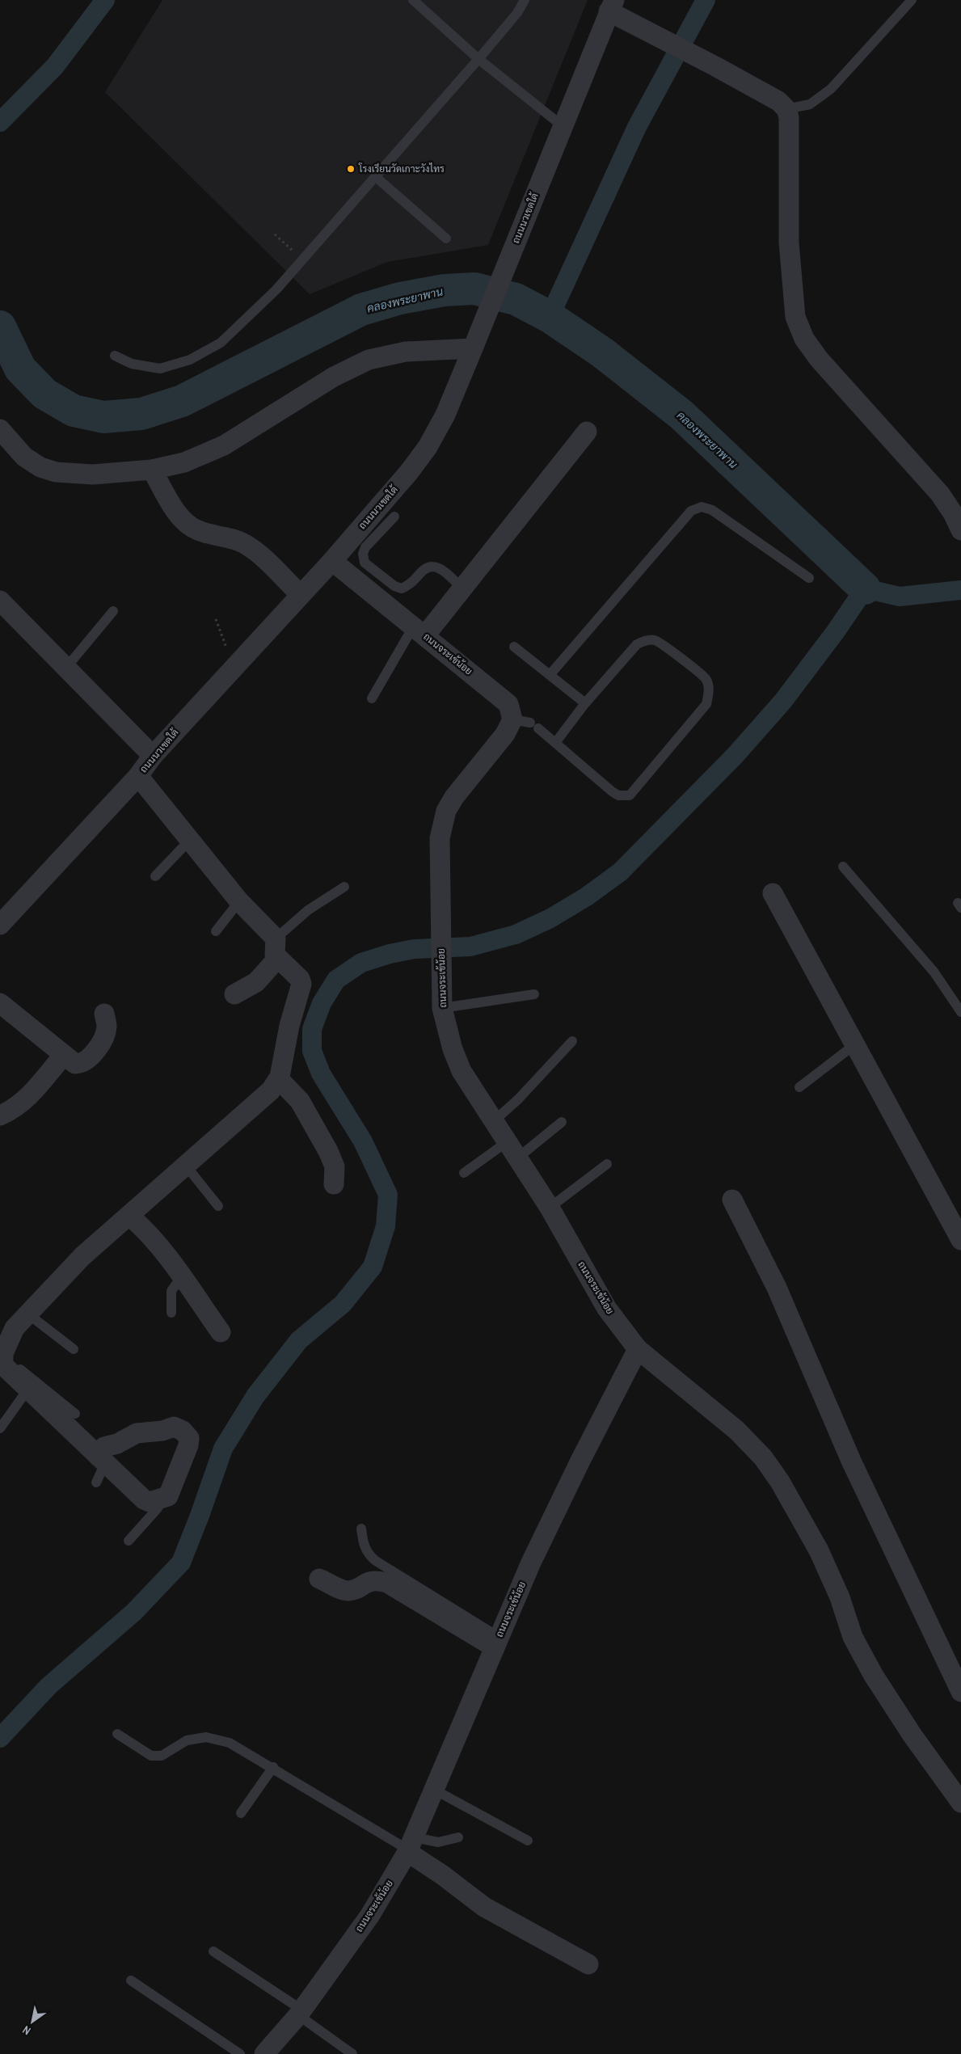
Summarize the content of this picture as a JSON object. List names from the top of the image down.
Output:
{
  "streets": {
    "street": ["ถนนนวเขตใต้", "ถนนจระเข้น้อย"]
  },
  "crossings": [
    ["ถนนนวเขตใต้", "ถนนจระเข้น้อย"]
  ],
  "water": ["คลองพระยาพาน"],
  "places": ["โรงเรียนวัดเกาะวังไทร"],
  "north": "bottom left"
}
